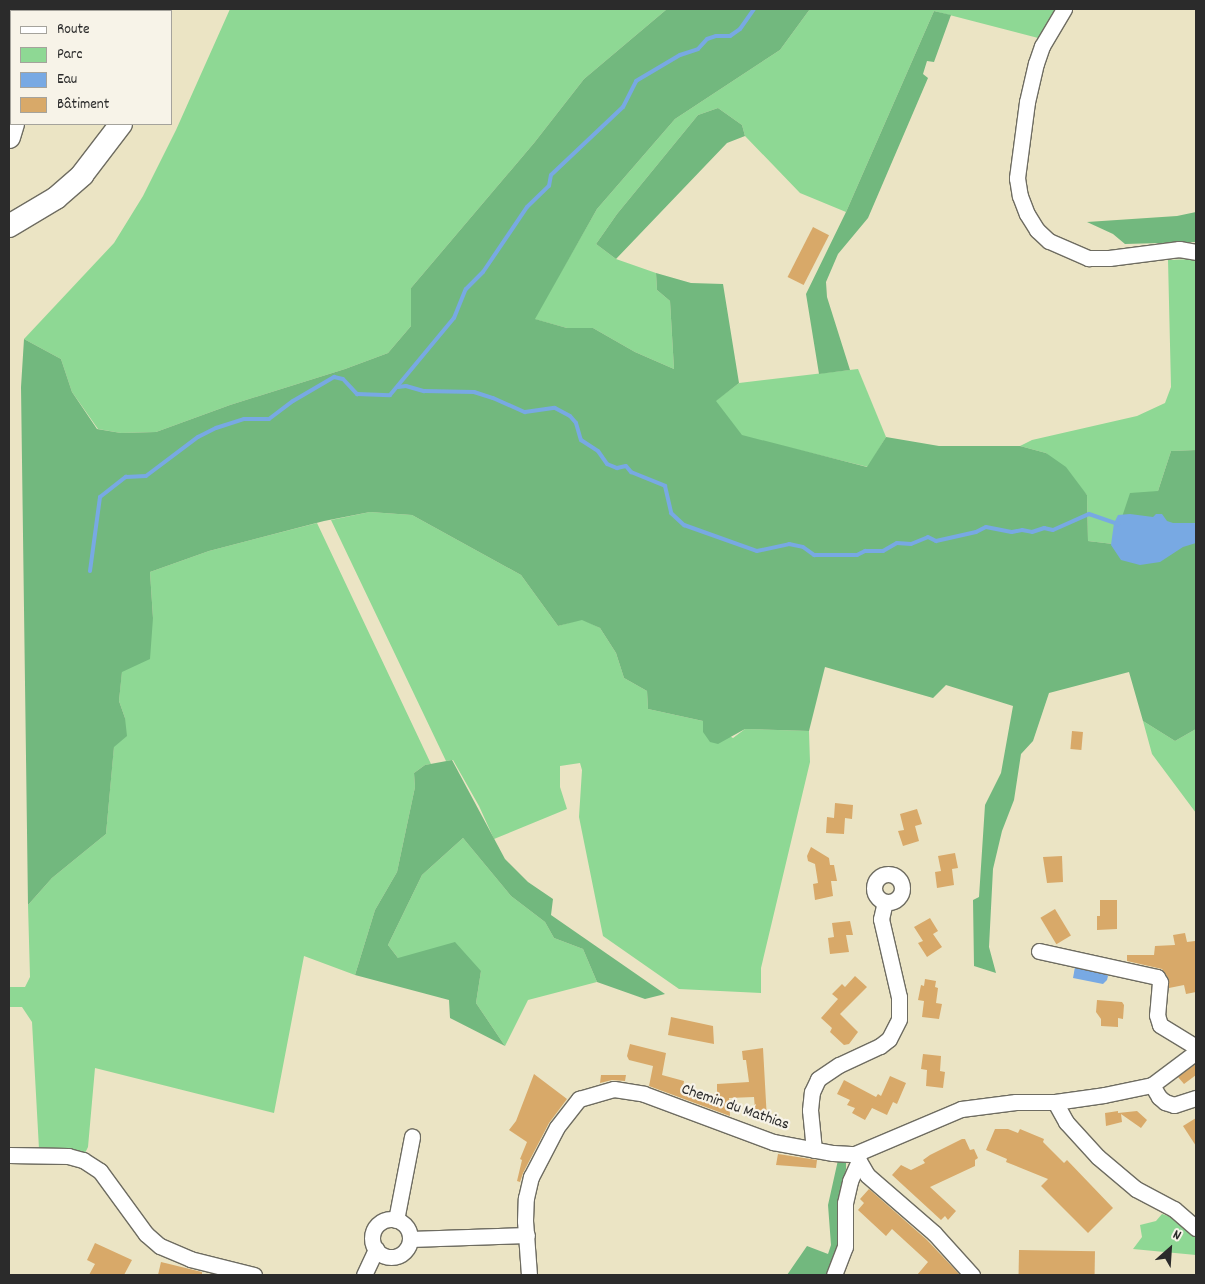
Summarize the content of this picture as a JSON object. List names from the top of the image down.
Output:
{
  "streets": {
    "street": ["Chemin du Mathias"]
  },
  "legend": [
    "Route",
    "Parc",
    "Eau",
    "Bâtiment"
  ],
  "north": "top right"
}
